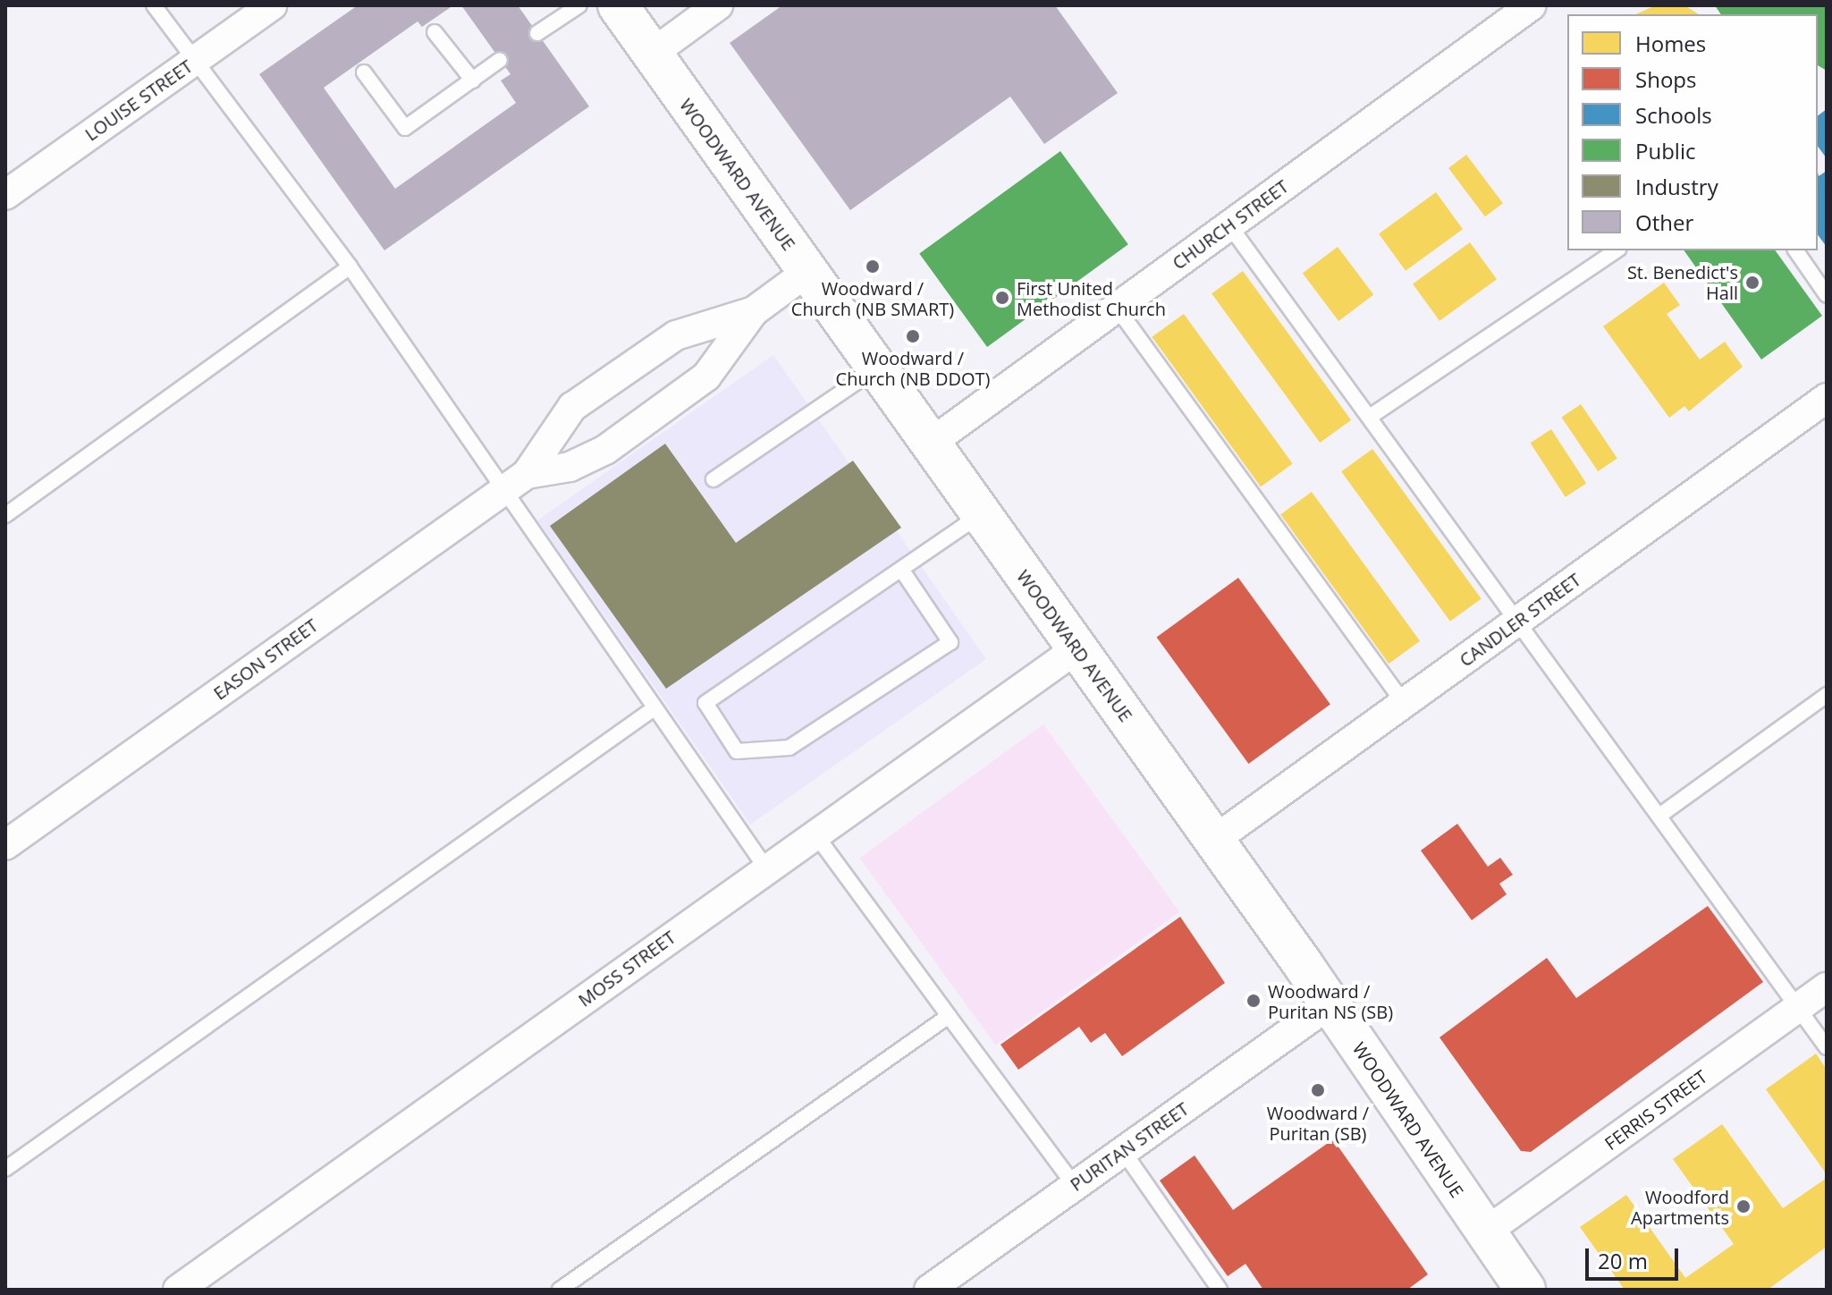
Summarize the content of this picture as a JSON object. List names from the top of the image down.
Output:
{
  "streets": {
    "main road": ["WOODWARD AVENUE"],
    "street": [
      "LOUISE STREET",
      "CHURCH STREET",
      "CANDLER STREET",
      "EASON STREET",
      "MOSS STREET",
      "FERRIS STREET",
      "PURITAN STREET"
    ]
  },
  "crossings": [
    ["WOODWARD AVENUE", "CHURCH STREET"],
    ["WOODWARD AVENUE", "CANDLER STREET"],
    ["WOODWARD AVENUE", "EASON STREET"],
    ["WOODWARD AVENUE", "MOSS STREET"],
    ["WOODWARD AVENUE", "FERRIS STREET"],
    ["WOODWARD AVENUE", "PURITAN STREET"]
  ],
  "places": [
    "Woodward / Church (NB SMART)",
    "St. Benedict's Hall",
    "First United Methodist Church",
    "Woodward / Church (NB DDOT)",
    "Woodward / Puritan NS (SB)",
    "Woodward / Puritan (SB)",
    "Woodford Apartments"
  ],
  "legend": [
    "Homes",
    "Shops",
    "Schools",
    "Public",
    "Industry",
    "Other"
  ],
  "scale_bar": "20 m"
}
